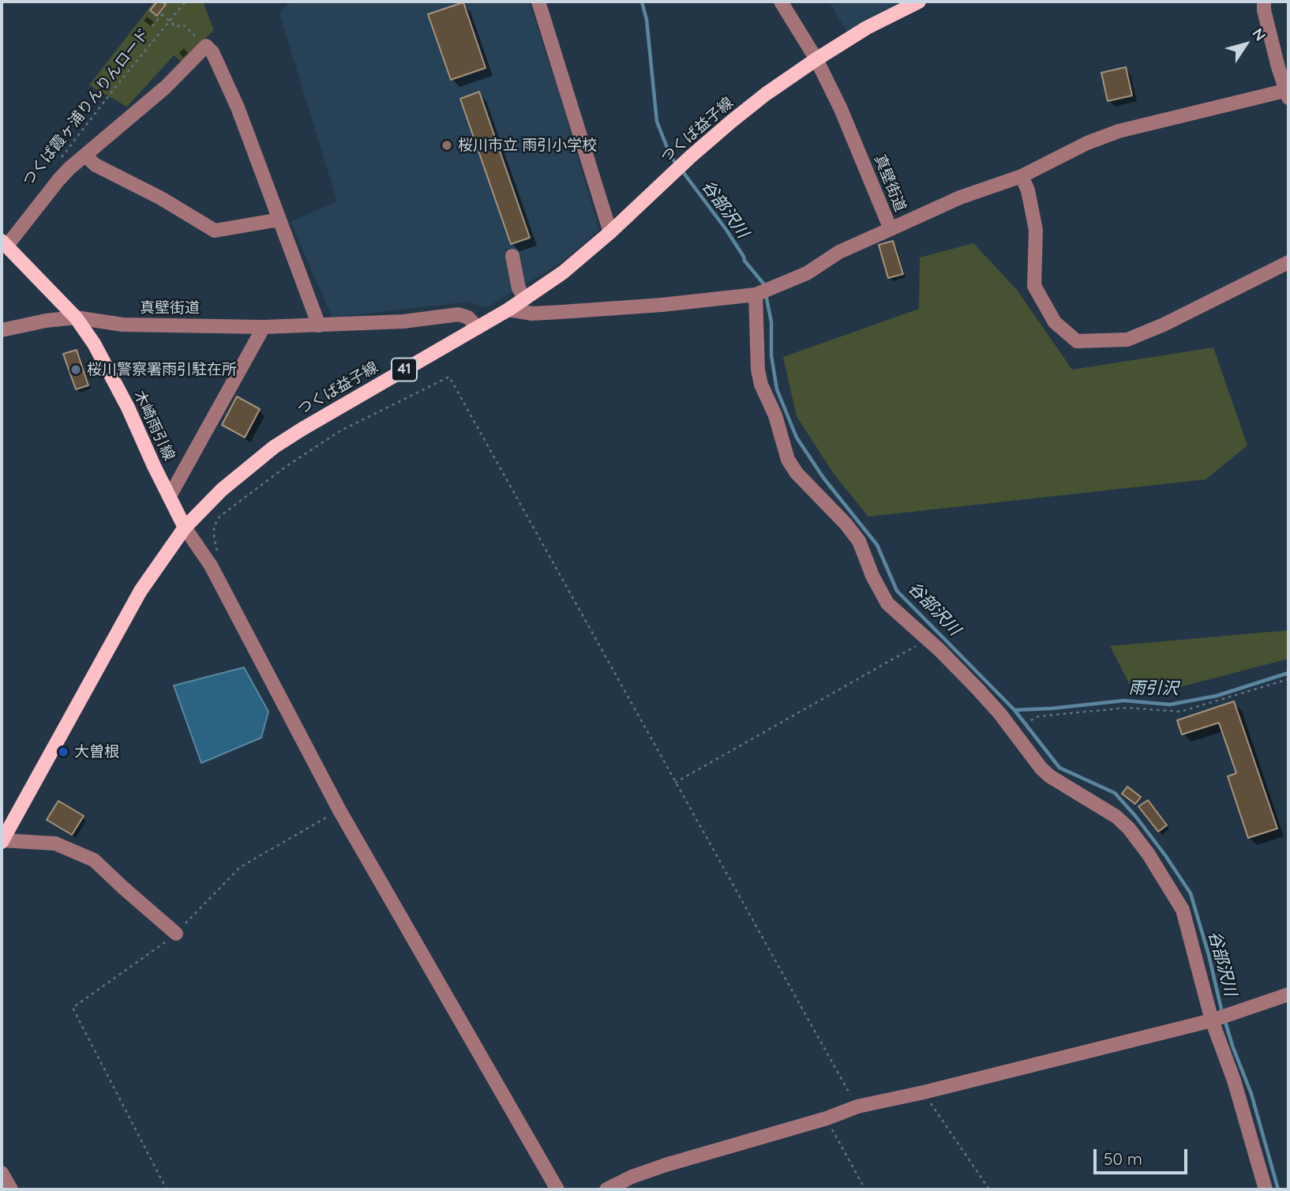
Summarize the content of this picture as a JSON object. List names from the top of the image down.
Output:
{
  "streets": {
    "main road": ["つくば益子線", "41", "木崎雨引線"],
    "street": ["真壁街道"],
    "path": ["つくば霞ヶ浦りんりんロード"]
  },
  "crossings": [
    ["つくば益子線", "真壁街道"],
    ["つくば益子線", "木崎雨引線"],
    ["真壁街道", "木崎雨引線"]
  ],
  "water": ["谷部沢川", "雨引沢"],
  "places": ["桜川市立 雨引小学校", "桜川警察署雨引駐在所", "大曽根"],
  "scale_bar": "50 m",
  "north": "top right"
}
